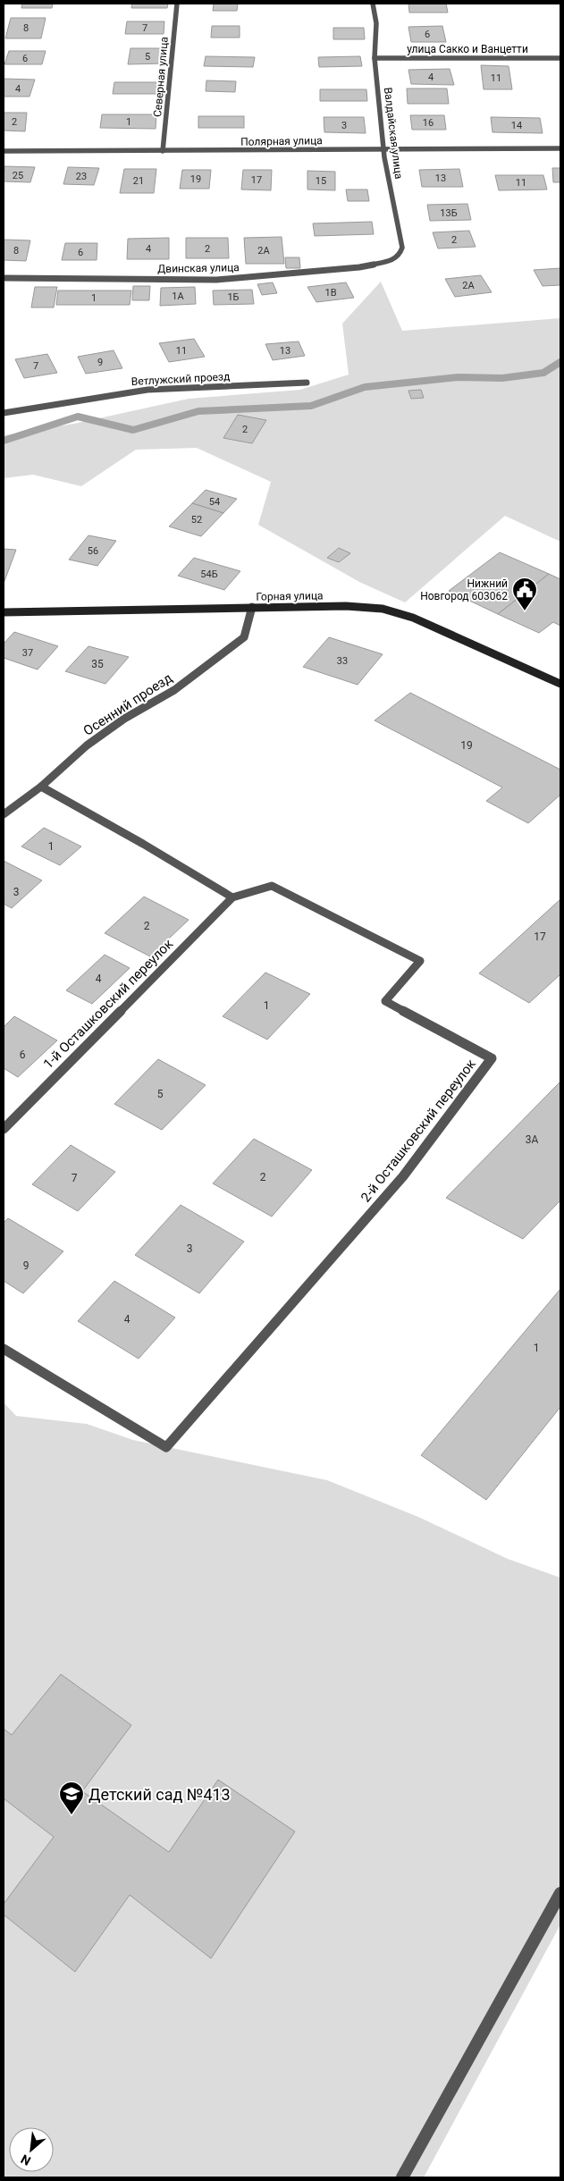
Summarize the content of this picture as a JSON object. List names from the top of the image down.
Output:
{
  "streets": {
    "main road": ["Горная улица"],
    "street": [
      "улица Сакко и Ванцетти",
      "Северная улица",
      "Валдайская улица",
      "Полярная улица",
      "Двинская улица",
      "Ветлужский проезд",
      "Осенний проезд",
      "1-й Осташковский переулок",
      "2-й Осташковский переулок"
    ]
  },
  "crossings": [
    ["улица Сакко и Ванцетти", "Валдайская улица"],
    ["Северная улица", "Полярная улица"],
    ["Валдайская улица", "Полярная улица"],
    ["Валдайская улица", "Двинская улица"],
    ["Горная улица", "Осенний проезд"],
    ["1-й Осташковский переулок", "2-й Осташковский переулок"]
  ],
  "places": {
    "public building": ["Нижний Новгород 603062"],
    "school or university": ["Детский сад №413"]
  },
  "house_numbers": [
    "8",
    "7",
    "6",
    "5",
    "6",
    "4",
    "11",
    "4",
    "2",
    "1",
    "16",
    "3",
    "14",
    "25",
    "23",
    "13",
    "19",
    "17",
    "21",
    "15",
    "11",
    "13Б",
    "2",
    "4",
    "2",
    "8",
    "2А",
    "6",
    "2А",
    "1В",
    "1А",
    "1Б",
    "1",
    "11",
    "13",
    "9",
    "7",
    "2",
    "54",
    "52",
    "56",
    "54Б",
    "37",
    "33",
    "35",
    "19",
    "1",
    "3",
    "2",
    "17",
    "4",
    "1",
    "6",
    "5",
    "3А",
    "2",
    "7",
    "3",
    "9",
    "4",
    "1"
  ],
  "north": "bottom left"
}
